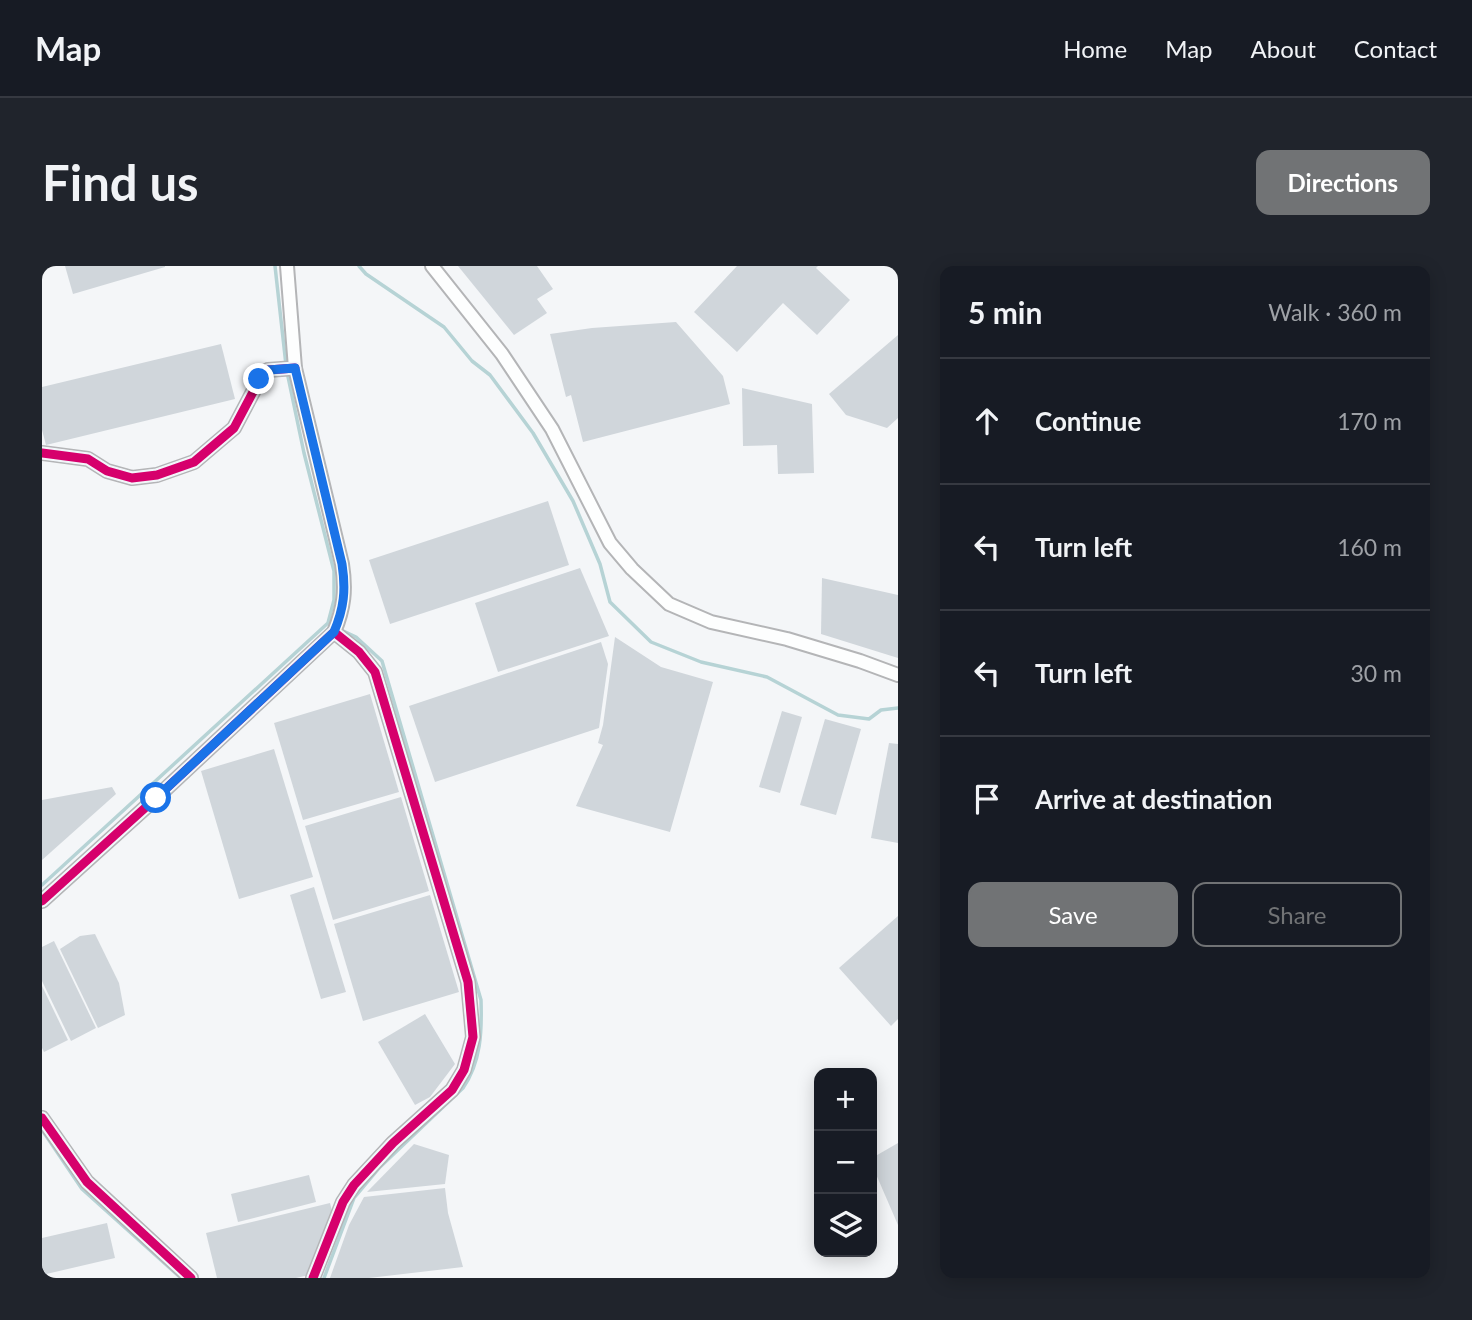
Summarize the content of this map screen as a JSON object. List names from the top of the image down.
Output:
{
  "page": {
    "header": "Map",
    "nav": [
      "Home",
      "Map",
      "About",
      "Contact"
    ],
    "buttons": [
      "Directions",
      ["Save", "Share"]
    ],
    "title": "Find us",
    "heading": ["5 min", "Walk · 360 m"],
    "list": [
      ["Continue", "170 m"],
      ["Turn left", "160 m"],
      ["Turn left", "30 m"],
      "Arrive at destination"
    ],
    "map_buttons": ["+", "−"]
  }
}
